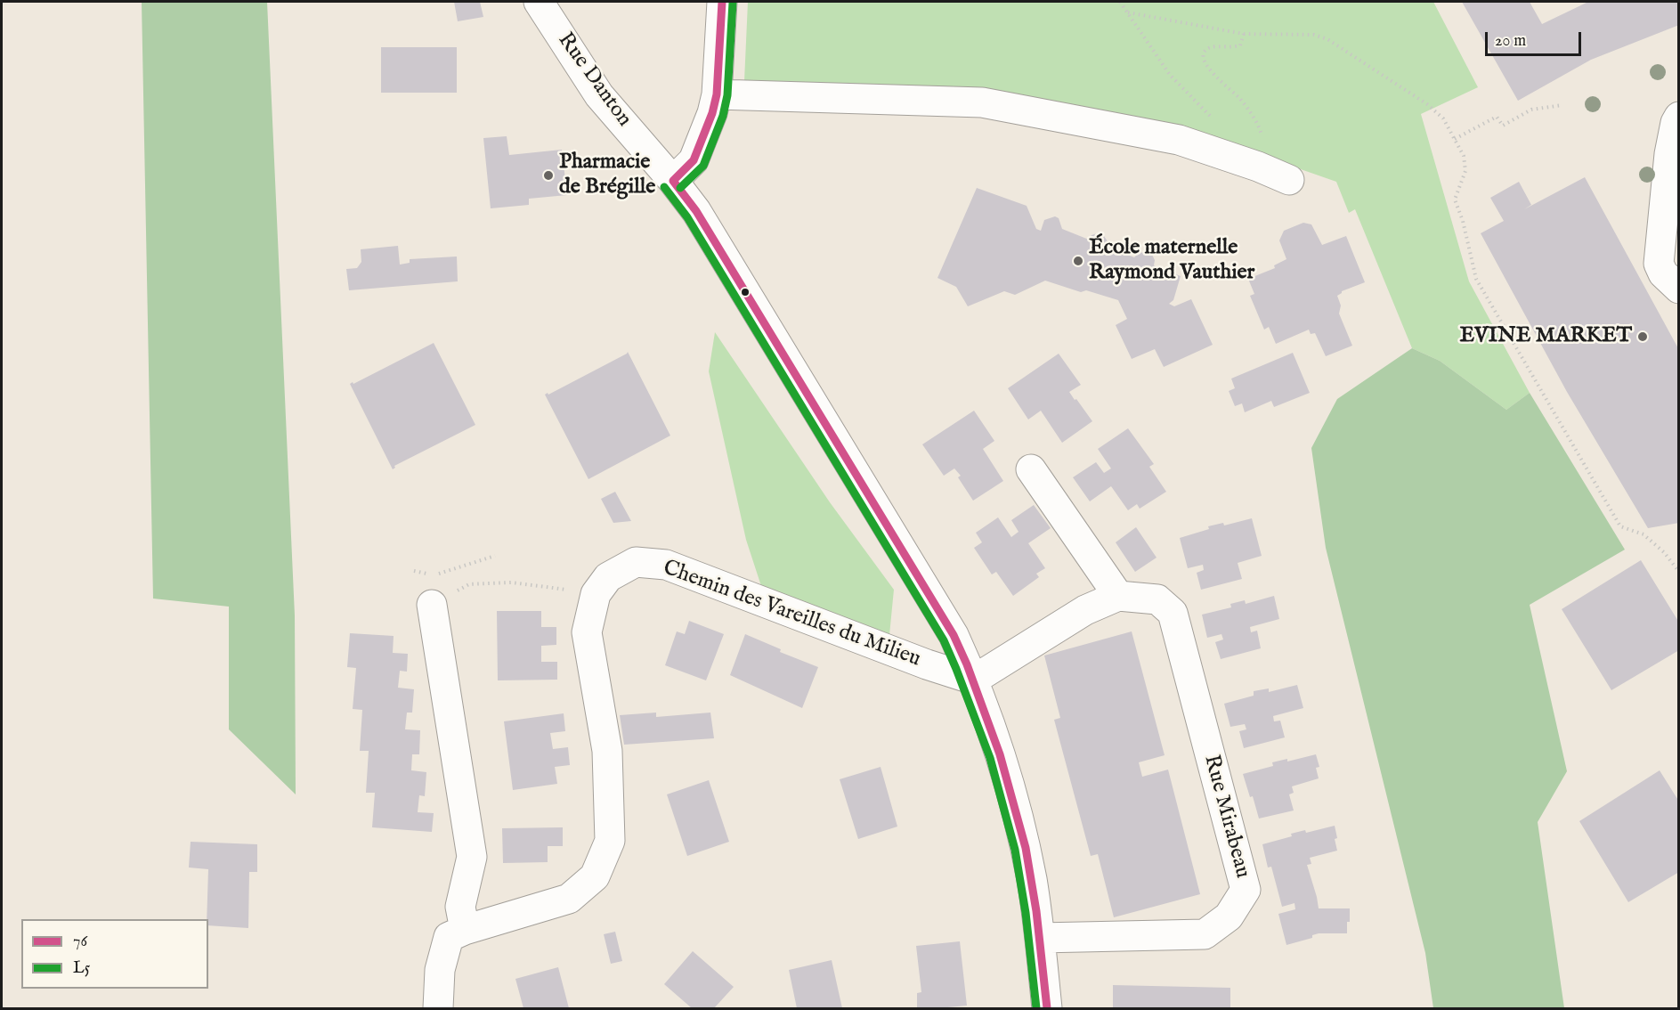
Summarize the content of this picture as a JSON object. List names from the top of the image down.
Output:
{
  "streets": {
    "street": ["Rue Danton", "Chemin des Vareilles du Milieu", "Rue Mirabeau"]
  },
  "crossings": [
    ["Chemin des Vareilles du Milieu", "Rue Mirabeau"]
  ],
  "places": ["Pharmacie de Brégille", "École maternelle Raymond Vauthier", "EVINE MARKET"],
  "lines": ["transit line 76", "transit line L5"],
  "legend": ["76", "L5"],
  "scale_bar": "20 m"
}
